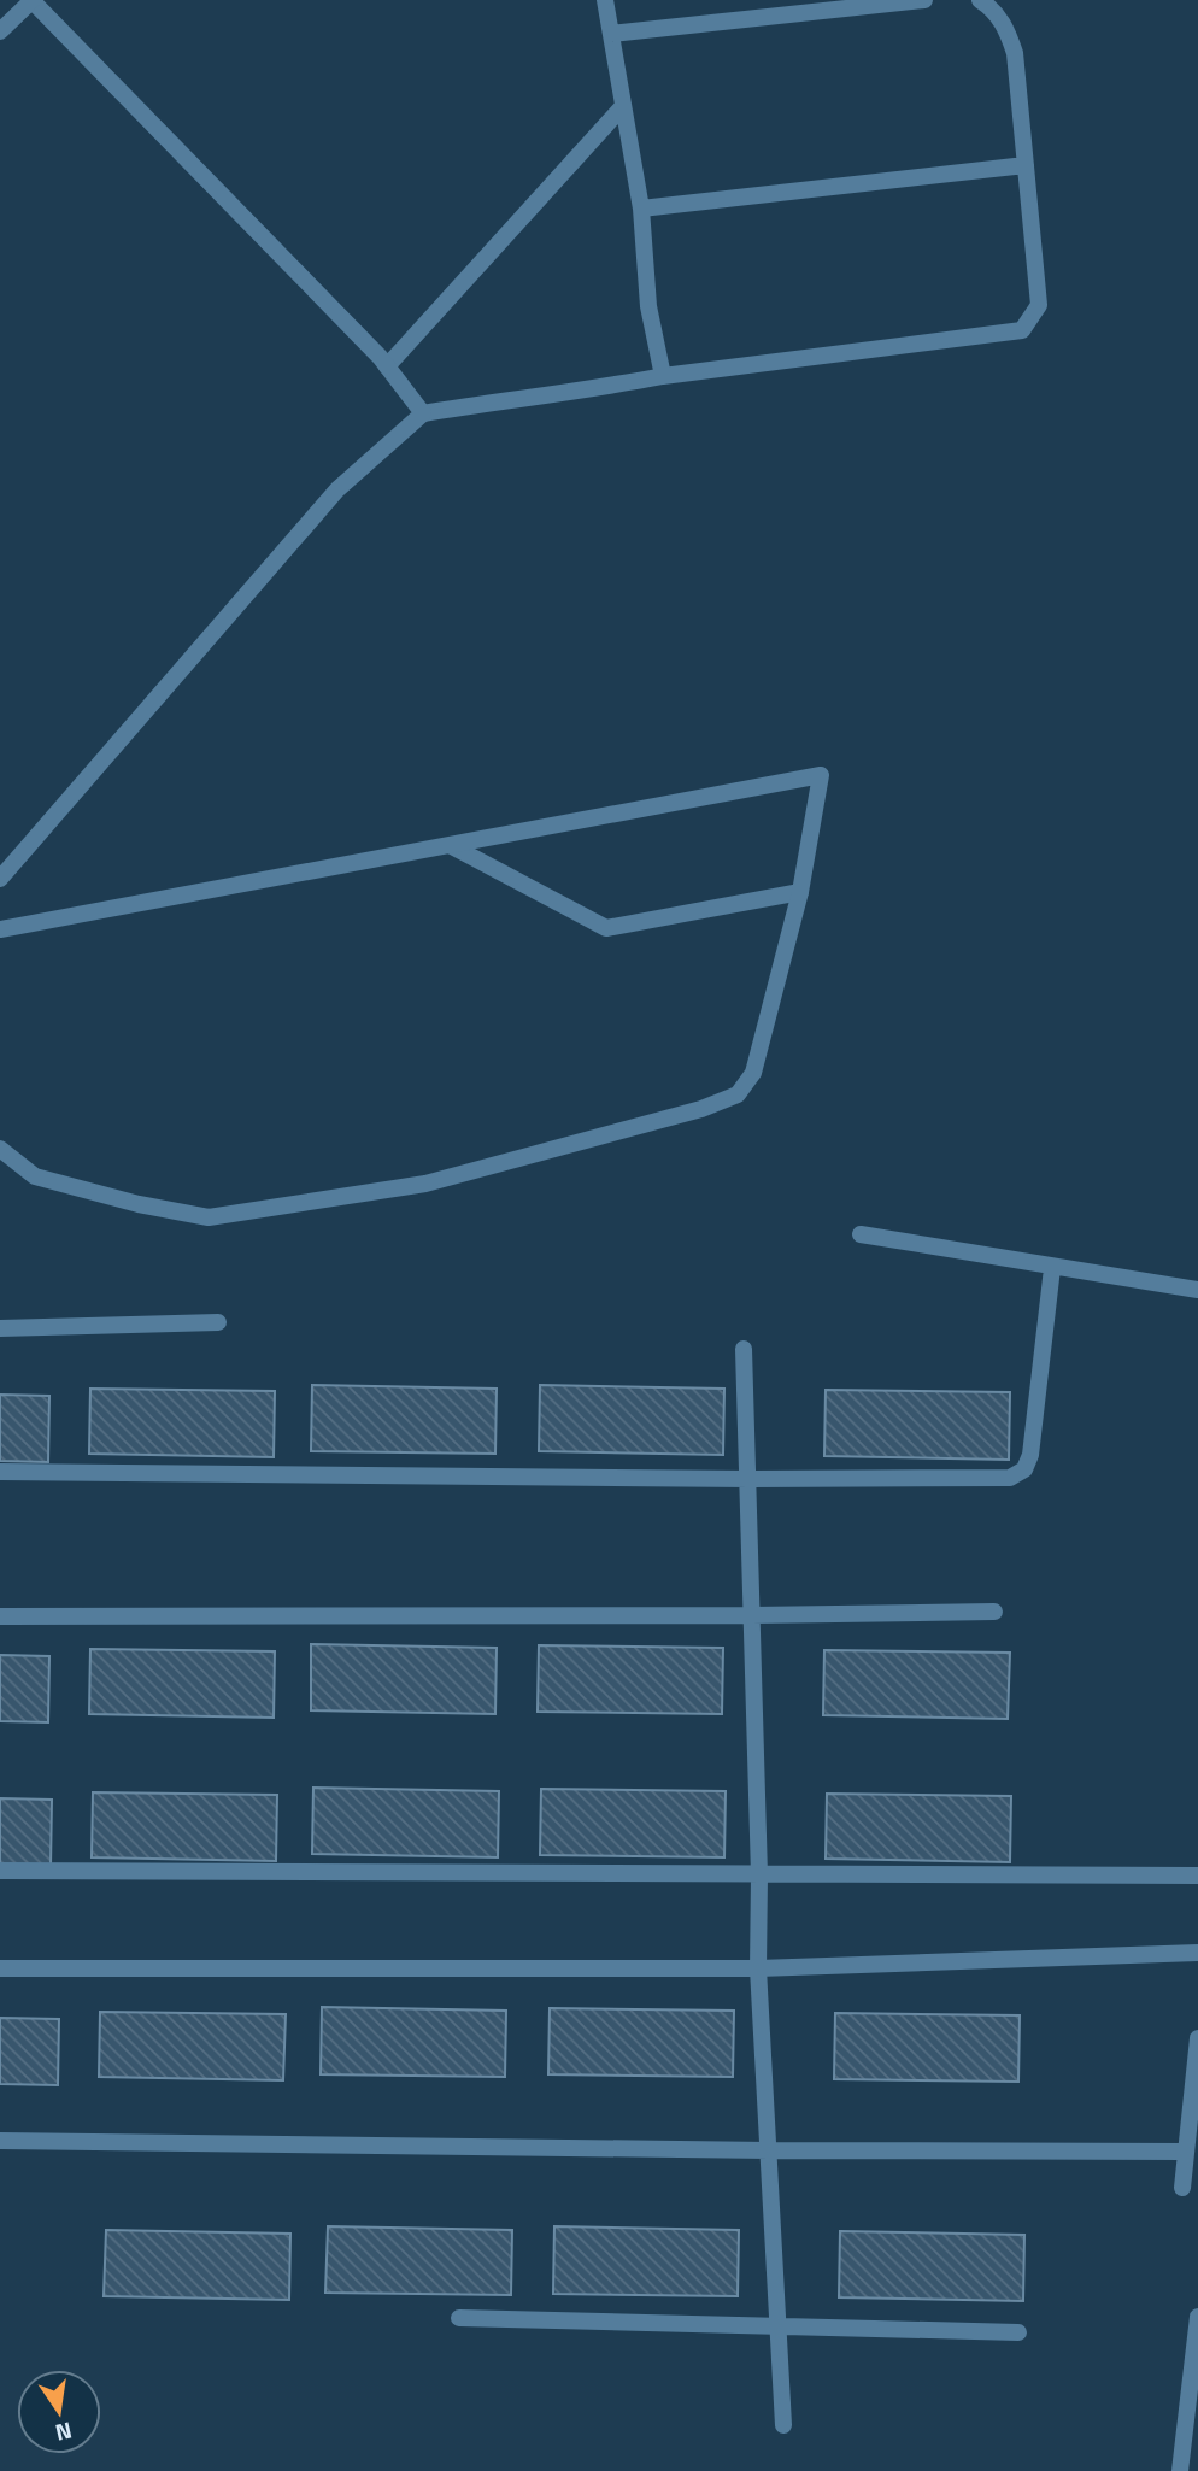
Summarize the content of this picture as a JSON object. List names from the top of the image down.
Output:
{
  "north": "bottom"
}
